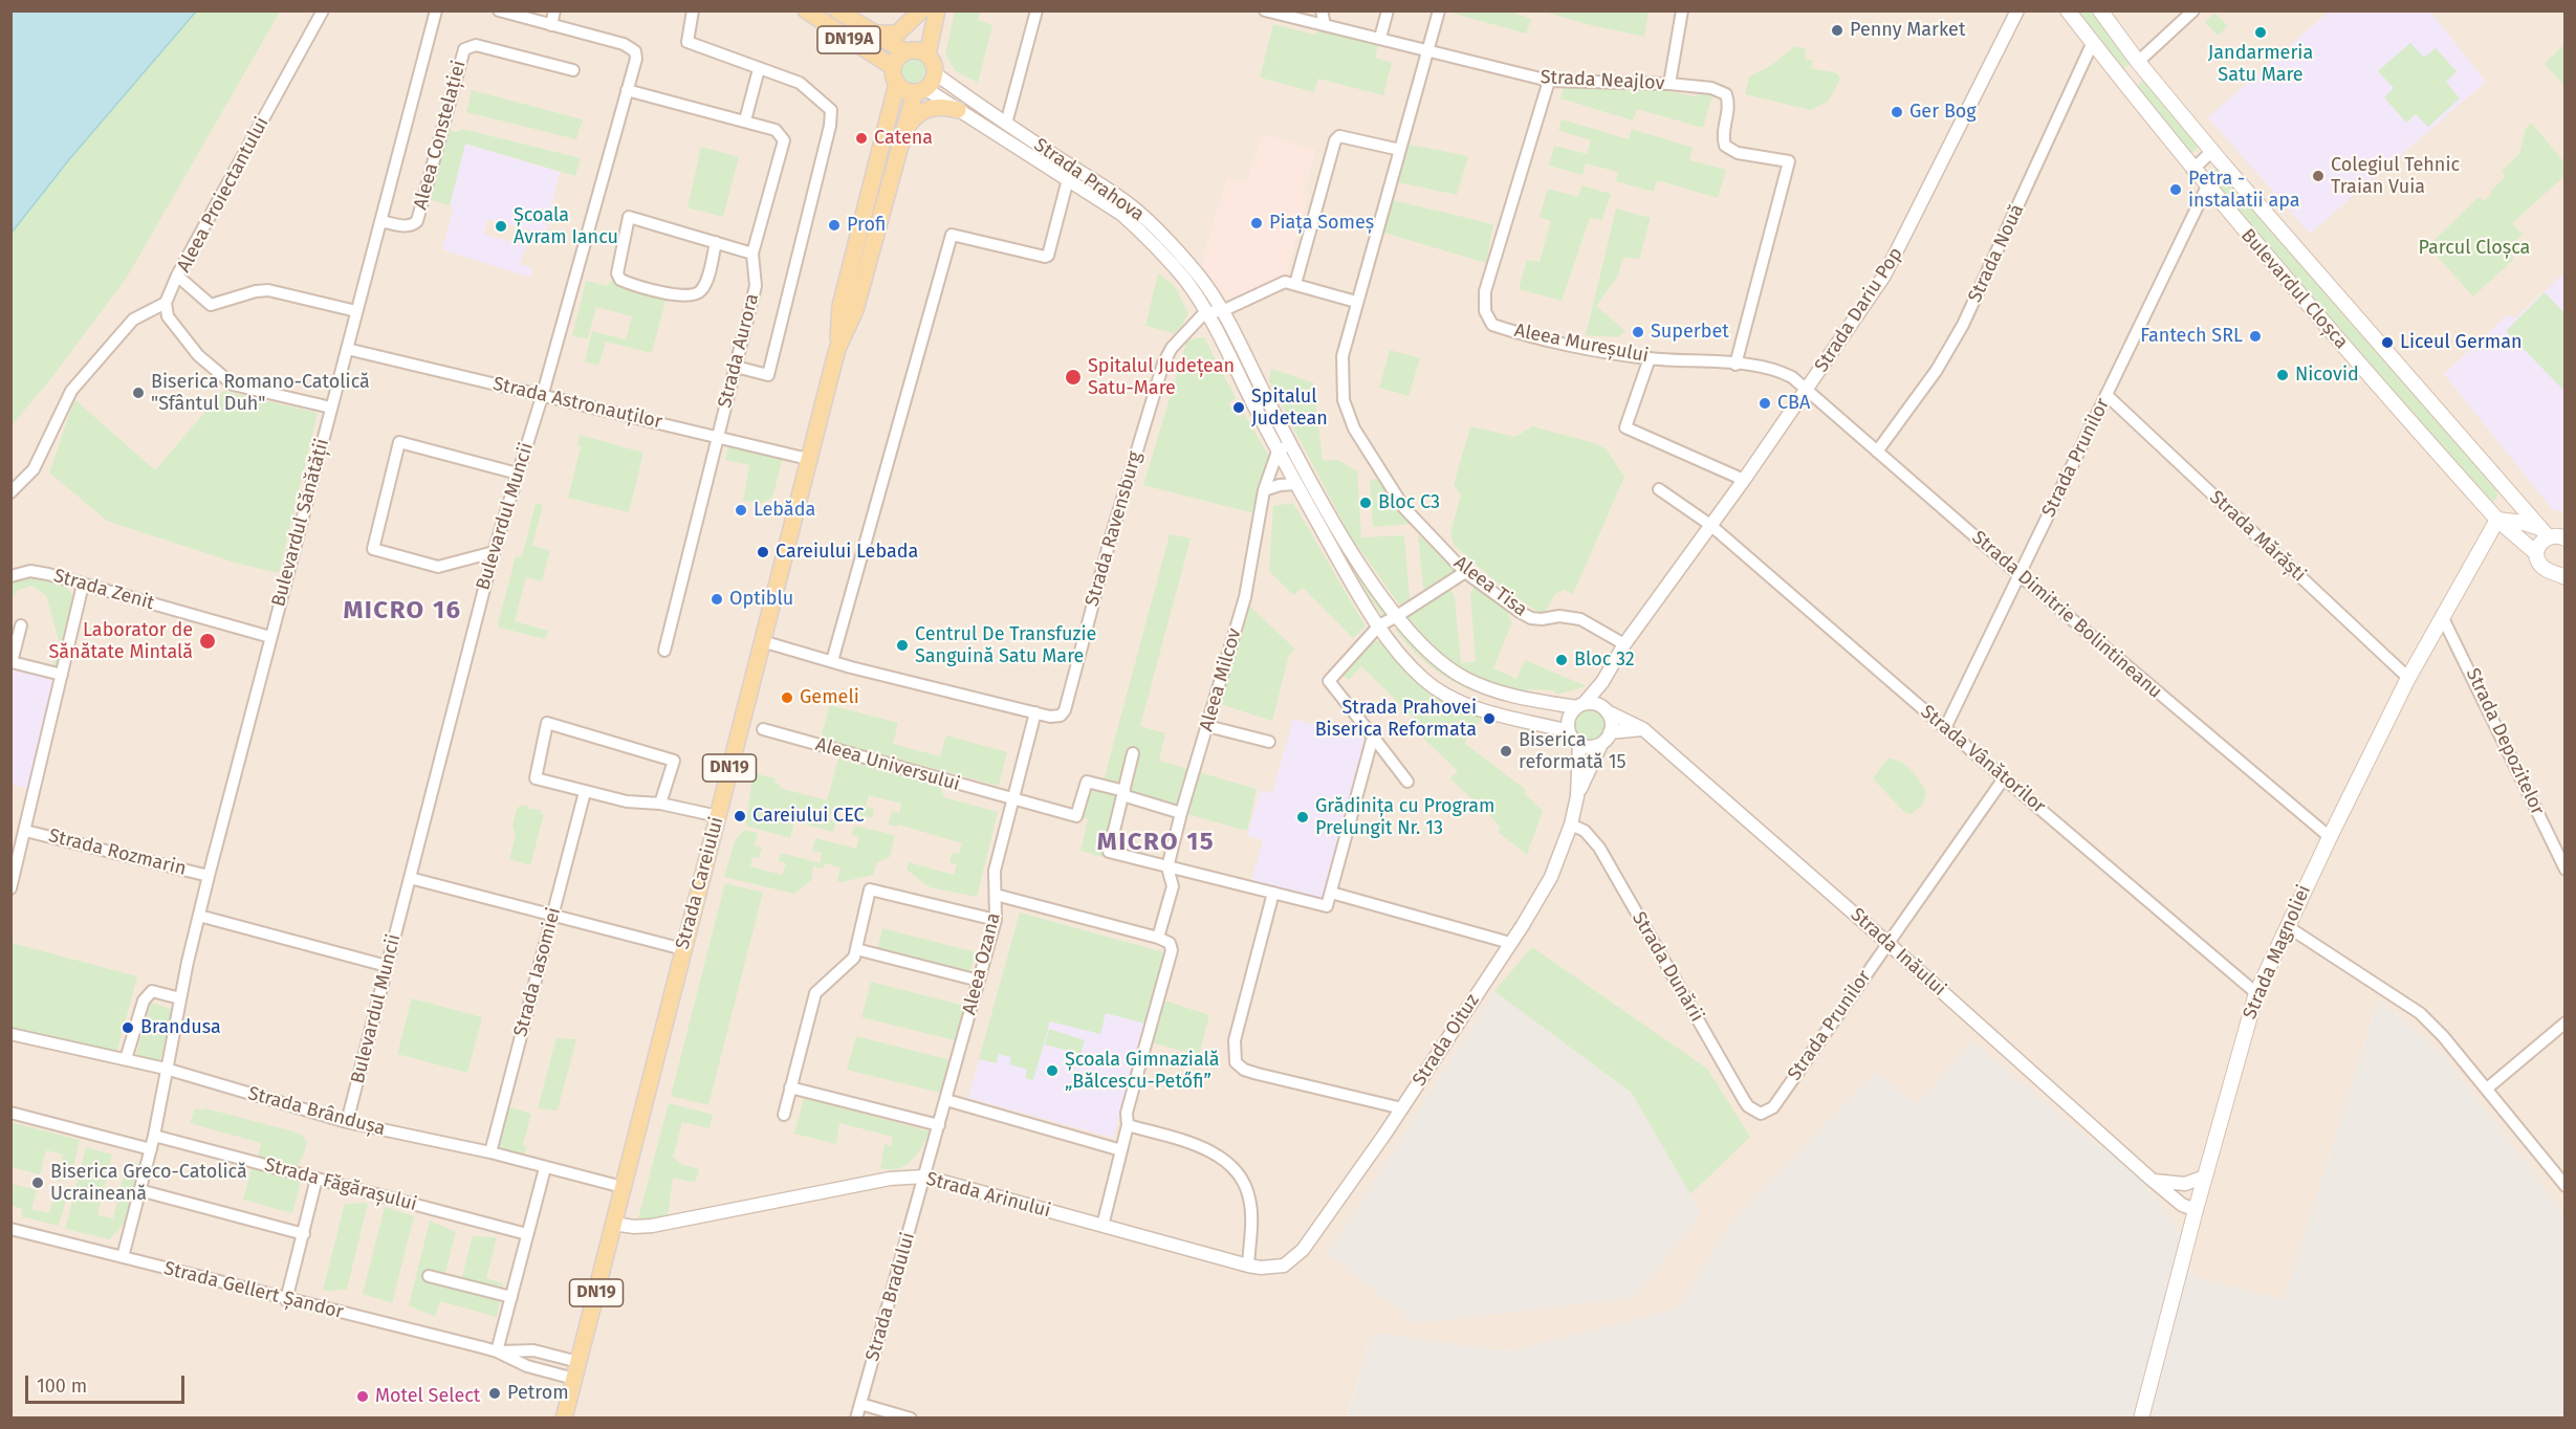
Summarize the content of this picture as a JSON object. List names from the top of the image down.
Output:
{
  "streets": {
    "main road": [
      "DN19A",
      "Bulevardul Cloșca",
      "DN19",
      "Strada Careiului",
      "Strada Magnoliei"
    ],
    "street": [
      "Strada Neajlov",
      "Aleea Constelației",
      "Strada Prahova",
      "Aleea Proiectantului",
      "Strada Nouă",
      "Strada Dariu Pop",
      "Aleea Mureșului",
      "Strada Aurora",
      "Strada Astronauților",
      "Strada Prunilor",
      "Bulevardul Muncii",
      "Bulevardul Sănătății",
      "Strada Ravensburg",
      "Strada Mărăști",
      "Aleea Tisa",
      "Strada Zenit",
      "Strada Dimitrie Bolintineanu",
      "Aleea Milcov",
      "Strada Depozitelor",
      "Strada Vânătorilor",
      "Aleea Universului",
      "Strada Rozmarin",
      "Strada Inăului",
      "Aleea Ozana",
      "Strada Dunării",
      "Strada Iasomiei",
      "Strada Oituz",
      "Strada Brândușa",
      "Strada Făgărașului",
      "Strada Arinului",
      "Strada Gellert Șandor",
      "Strada Bradului"
    ]
  },
  "crossings": [
    ["DN19A", "Strada Prahova"],
    ["DN19A", "DN19"],
    ["DN19A", "Strada Careiului"],
    ["Strada Neajlov", "Aleea Mureșului"],
    ["Strada Neajlov", "Aleea Tisa"],
    ["Aleea Constelației", "Bulevardul Sănătății"],
    ["Strada Prahova", "Strada Dariu Pop"],
    ["Strada Prahova", "Strada Ravensburg"],
    ["Strada Prahova", "Aleea Milcov"],
    ["Strada Prahova", "DN19"],
    ["Strada Prahova", "Strada Careiului"],
    ["Strada Prahova", "Strada Inăului"],
    ["Strada Prahova", "Strada Oituz"],
    ["Aleea Proiectantului", "Bulevardul Sănătății"],
    ["Strada Nouă", "Bulevardul Cloșca"],
    ["Strada Nouă", "Strada Dimitrie Bolintineanu"],
    ["Bulevardul Cloșca", "Strada Prunilor"],
    ["Bulevardul Cloșca", "Strada Magnoliei"],
    ["Strada Dariu Pop", "Aleea Mureșului"],
    ["Strada Dariu Pop", "Aleea Tisa"],
    ["Strada Dariu Pop", "Strada Dimitrie Bolintineanu"],
    ["Strada Dariu Pop", "Strada Vânătorilor"],
    ["Strada Dariu Pop", "Strada Inăului"],
    ["Strada Dariu Pop", "Strada Oituz"],
    ["Aleea Mureșului", "Strada Dimitrie Bolintineanu"],
    ["Strada Aurora", "Strada Astronauților"],
    ["Strada Aurora", "Bulevardul Muncii"],
    ["Strada Astronauților", "Bulevardul Muncii"],
    ["Strada Astronauților", "Bulevardul Sănătății"],
    ["Strada Astronauților", "Strada Careiului"],
    ["Strada Prunilor", "Strada Mărăști"],
    ["Strada Prunilor", "Strada Dimitrie Bolintineanu"],
    ["Strada Prunilor", "Strada Vânătorilor"],
    ["Strada Prunilor", "Strada Inăului"],
    ["Strada Prunilor", "Strada Dunării"],
    ["Bulevardul Muncii", "Strada Brândușa"],
    ["Bulevardul Sănătății", "Strada Zenit"],
    ["Bulevardul Sănătății", "Strada Rozmarin"],
    ["Bulevardul Sănătății", "Strada Brândușa"],
    ["Bulevardul Sănătății", "Strada Făgărașului"],
    ["Bulevardul Sănătății", "Strada Gellert Șandor"],
    ["Strada Ravensburg", "Strada Careiului"],
    ["Strada Ravensburg", "Aleea Ozana"],
    ["Strada Mărăști", "Strada Magnoliei"],
    ["Strada Dimitrie Bolintineanu", "Strada Magnoliei"],
    ["Strada Depozitelor", "Strada Magnoliei"],
    ["Strada Vânătorilor", "Strada Magnoliei"],
    ["Aleea Universului", "Aleea Ozana"],
    ["DN19", "Strada Careiului"],
    ["Strada Careiului", "Strada Brândușa"],
    ["Strada Careiului", "Strada Arinului"],
    ["Strada Careiului", "Strada Gellert Șandor"],
    ["Strada Inăului", "Strada Magnoliei"],
    ["Strada Inăului", "Strada Oituz"],
    ["Aleea Ozana", "Strada Arinului"],
    ["Aleea Ozana", "Strada Bradului"],
    ["Strada Dunării", "Strada Oituz"],
    ["Strada Iasomiei", "Strada Brândușa"],
    ["Strada Oituz", "Strada Arinului"],
    ["Strada Arinului", "Strada Bradului"]
  ],
  "districts": ["MICRO 16", "MICRO 15"],
  "parks": ["Parcul Cloșca"],
  "places": [
    "Penny Market",
    "Jandarmeria Satu Mare",
    "Ger Bog",
    "Catena",
    "Colegiul Tehnic Traian Vuia",
    "Petra - instalatii apa",
    "Piața Someș",
    "Profi",
    "Școala Avram Iancu",
    "Superbet",
    "Fantech SRL",
    "Liceul German",
    "Nicovid",
    "Spitalul Județean Satu-Mare",
    "Biserica Romano-Catolică \"Sfântul Duh\"",
    "CBA",
    "Spitalul Judetean",
    "Bloc C3",
    "Lebăda",
    "Careiului Lebada",
    "Optiblu",
    "Laborator de Sănătate Mintală",
    "Centrul De Transfuzie Sanguină Satu Mare",
    "Bloc 32",
    "Gemeli",
    "Strada Prahovei Biserica Reformata",
    "Biserica reformată 15",
    "Careiului CEC",
    "Grădinița cu Program Prelungit Nr. 13",
    "Brandusa",
    "Școala Gimnazială „Bălcescu-Petőfi”",
    "Biserica Greco-Catolică Ucraineană",
    "Petrom",
    "Motel Select"
  ],
  "scale_bar": "100 m"
}
